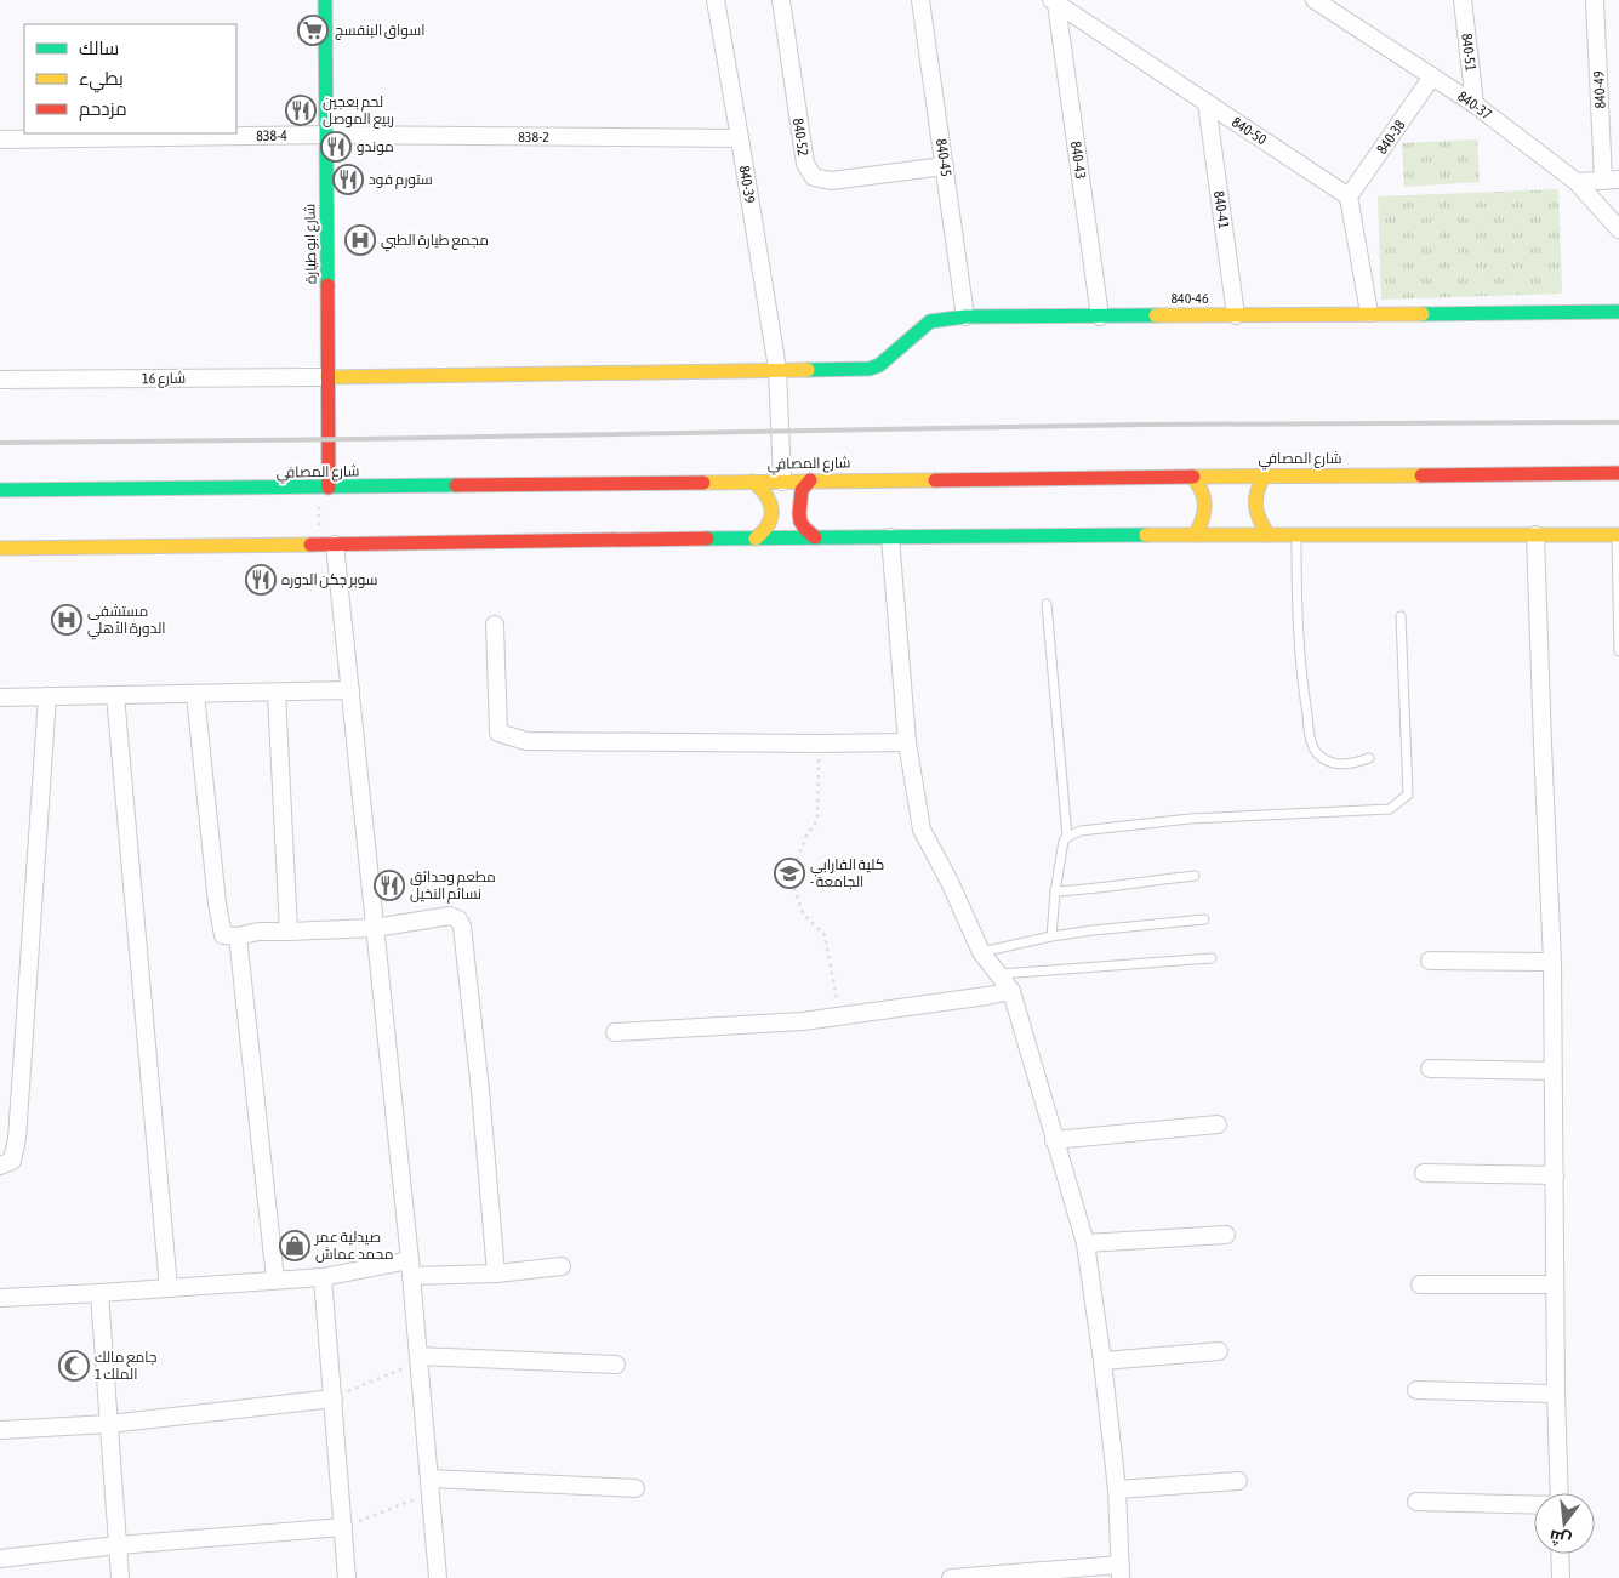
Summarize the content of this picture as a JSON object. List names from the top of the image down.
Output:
{
  "streets": {
    "main road": ["شارع ابو طيارة", "840-46", "شارع المصافي"],
    "street": [
      "840-51",
      "840-49",
      "840-37",
      "840-50",
      "838-4",
      "838-2",
      "840-52",
      "840-38",
      "840-45",
      "840-43",
      "840-39",
      "840-41",
      "شارع 16"
    ]
  },
  "crossings": [
    ["840-51", "840-37"],
    ["840-37", "840-38"],
    ["840-50", "840-38"],
    ["840-50", "840-43"],
    ["840-50", "840-41"],
    ["838-4", "838-2"],
    ["838-4", "شارع ابو طيارة"],
    ["838-2", "840-39"],
    ["838-2", "شارع ابو طيارة"],
    ["840-52", "840-45"],
    ["840-45", "840-46"],
    ["840-43", "840-46"],
    ["840-39", "840-46"],
    ["840-39", "شارع المصافي"],
    ["840-41", "840-46"],
    ["شارع ابو طيارة", "840-46"],
    ["شارع ابو طيارة", "شارع 16"],
    ["شارع ابو طيارة", "شارع المصافي"],
    ["840-46", "شارع 16"]
  ],
  "places": {
    "supermarket": ["اسواق البنفسج"],
    "restaurant": [
      "لحم بعجين ربيع الموصل",
      "موندو",
      "ستورم فود",
      "سوبر جكن الدوره",
      "مطعم وحدائق نسائم النخيل"
    ],
    "hospital": ["مجمع طيارة الطبي", "مستشفى الدورة الأهلي"],
    "school or university": ["كلية الفارابي - الجامعة"],
    "shop": ["صيدلية عمر محمد عماش"],
    "mosque": ["جامع مالك الملك 1"]
  },
  "legend": ["سالك", "بطيء", "مزدحم"],
  "north": "bottom"
}
